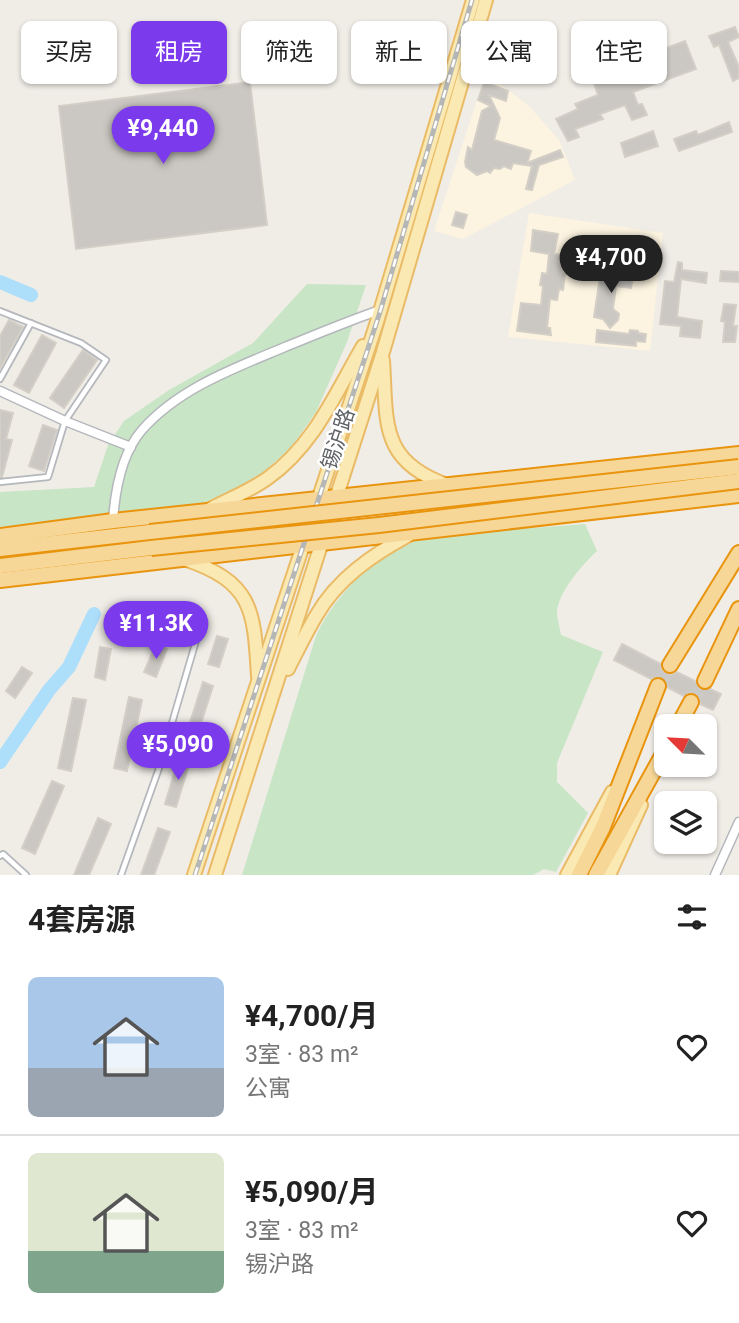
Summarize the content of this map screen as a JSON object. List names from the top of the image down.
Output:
{
  "streets": {
    "main road": ["锡沪路"]
  },
  "north": "top left",
  "page": {
    "chip": [
      "买房",
      "租房",
      "筛选",
      "新上",
      "公寓",
      "住宅"
    ],
    "price": [
      "¥9,440",
      "¥4,700",
      "¥11.3K",
      "¥5,090"
    ],
    "heading": "4套房源",
    "list": [
      {
        "name": "¥4,700/月",
        "note": "3室 · 83 m² · 公寓"
      },
      {
        "name": "¥5,090/月",
        "note": "3室 · 83 m² · 锡沪路"
      }
    ]
  }
}
